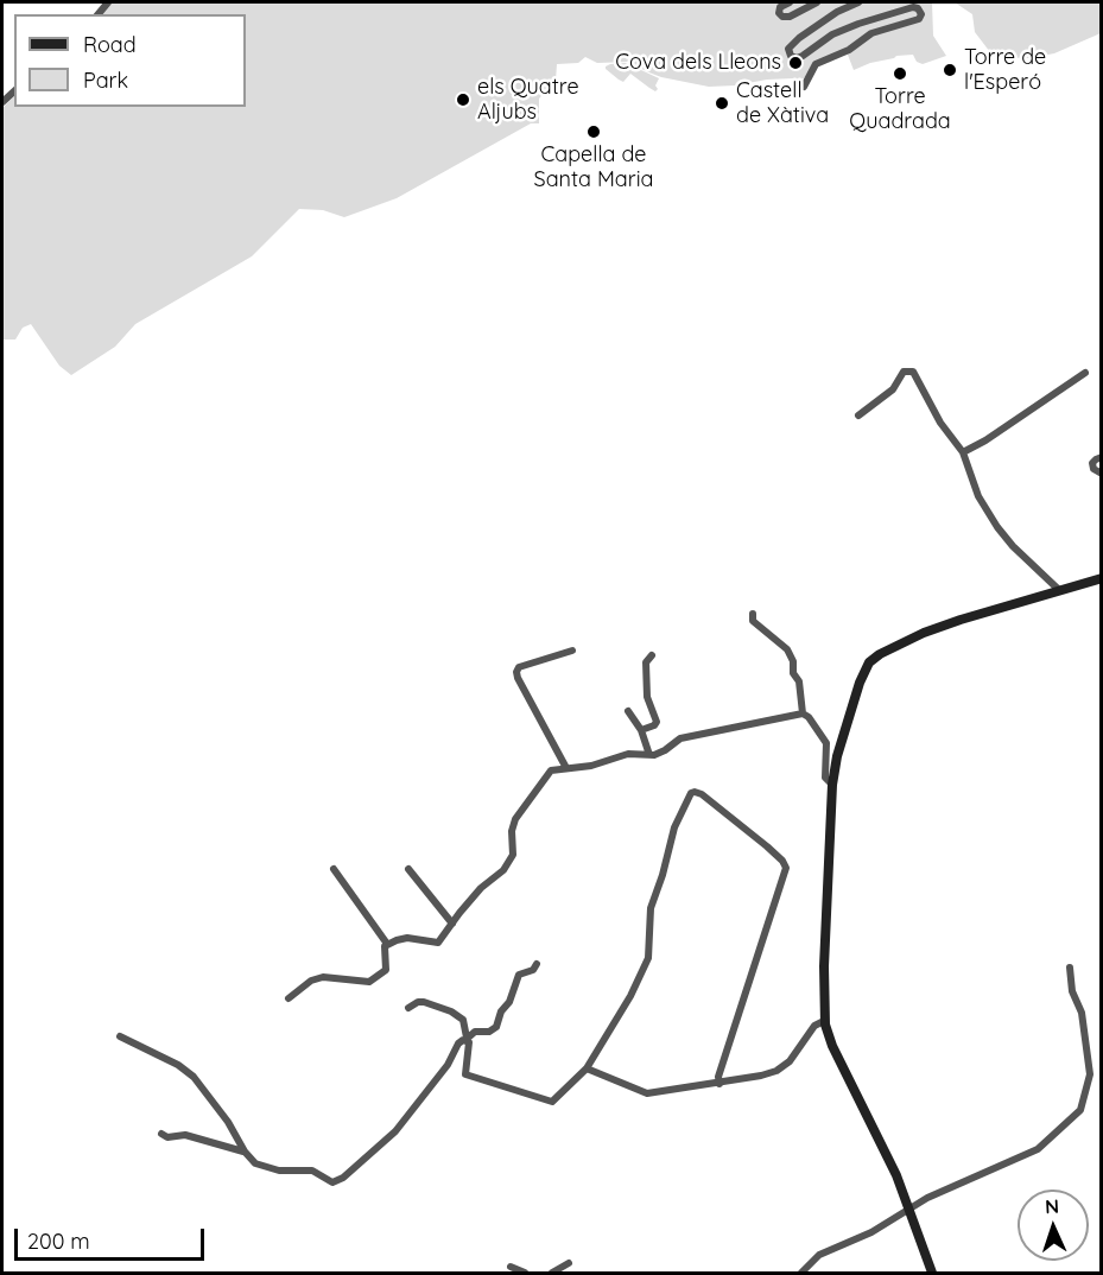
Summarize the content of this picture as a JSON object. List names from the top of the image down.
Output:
{
  "places": [
    "Cova dels Lleons",
    "Torre de l'Esperó",
    "Torre Quadrada",
    "els Quatre Aljubs",
    "Castell de Xàtiva",
    "Capella de Santa Maria"
  ],
  "legend": ["Road", "Park"],
  "scale_bar": "200 m",
  "north": "top"
}
